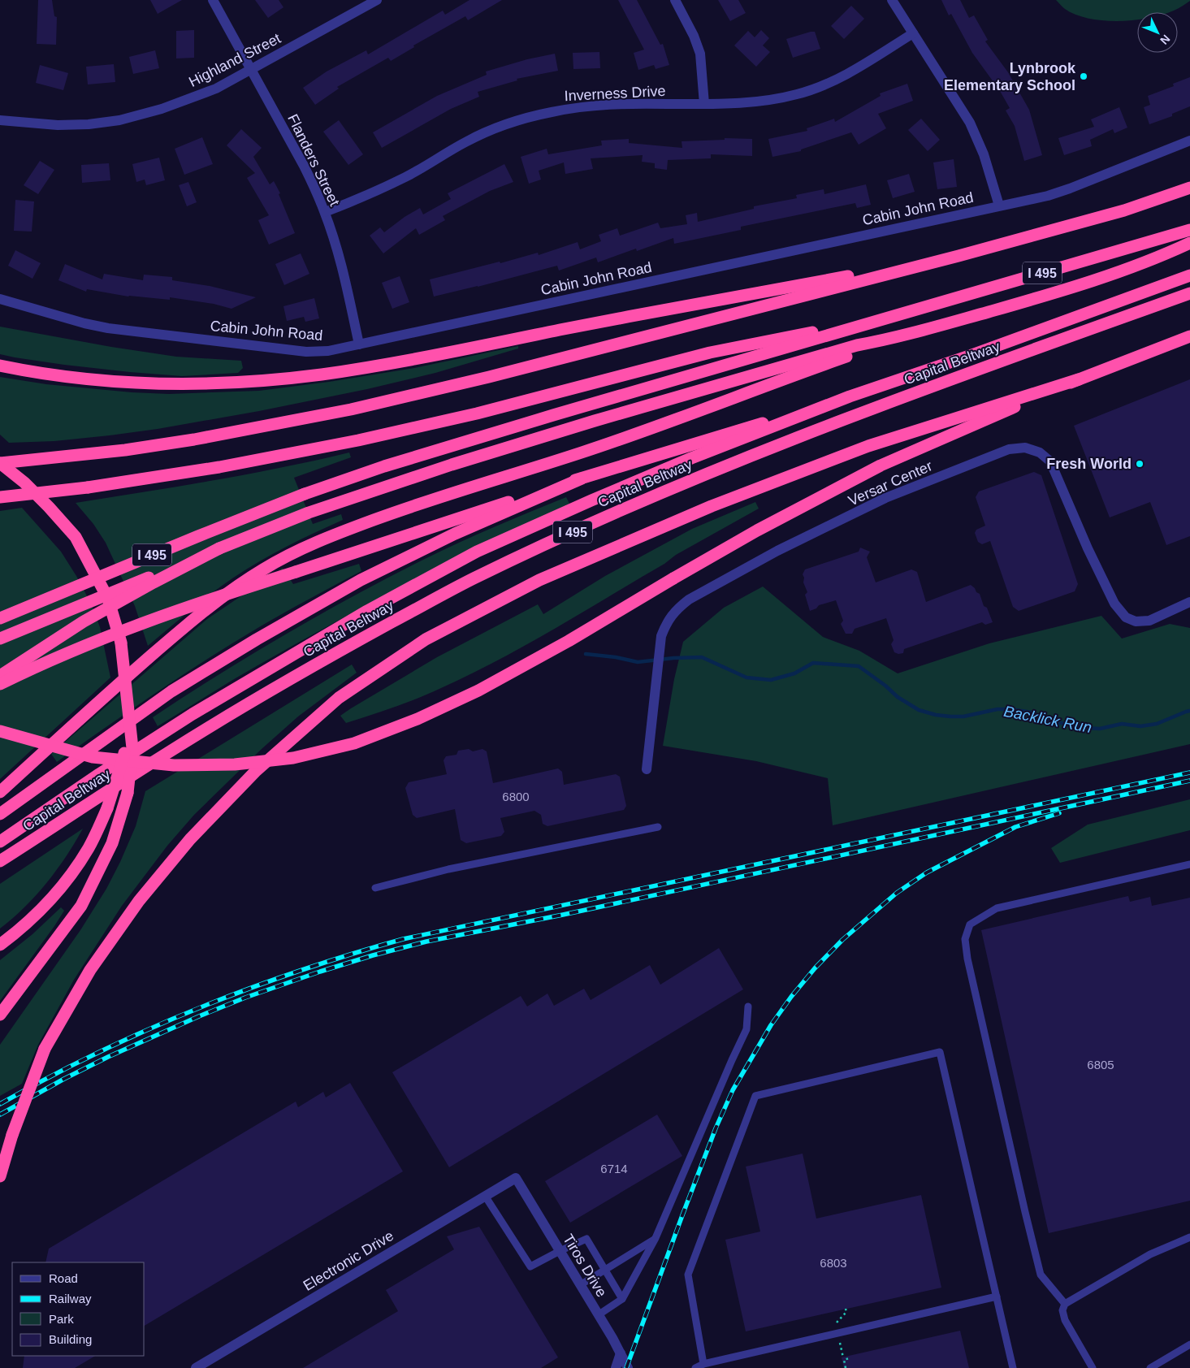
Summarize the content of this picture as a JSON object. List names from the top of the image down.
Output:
{
  "streets": {
    "highway": ["I 495", "Capital Beltway"],
    "street": [
      "Highland Street",
      "Inverness Drive",
      "Flanders Street",
      "Cabin John Road",
      "Versar Center",
      "Electronic Drive",
      "Tiros Drive"
    ]
  },
  "crossings": [
    ["Highland Street", "Flanders Street"],
    ["Inverness Drive", "Flanders Street"],
    ["Flanders Street", "Cabin John Road"],
    ["Electronic Drive", "Tiros Drive"]
  ],
  "water": ["Backlick Run"],
  "places": ["Lynbrook Elementary School", "Fresh World"],
  "house_numbers": [
    "6800",
    "6805",
    "6714",
    "6803"
  ],
  "legend": [
    "Road",
    "Railway",
    "Park",
    "Building"
  ],
  "north": "bottom right"
}
